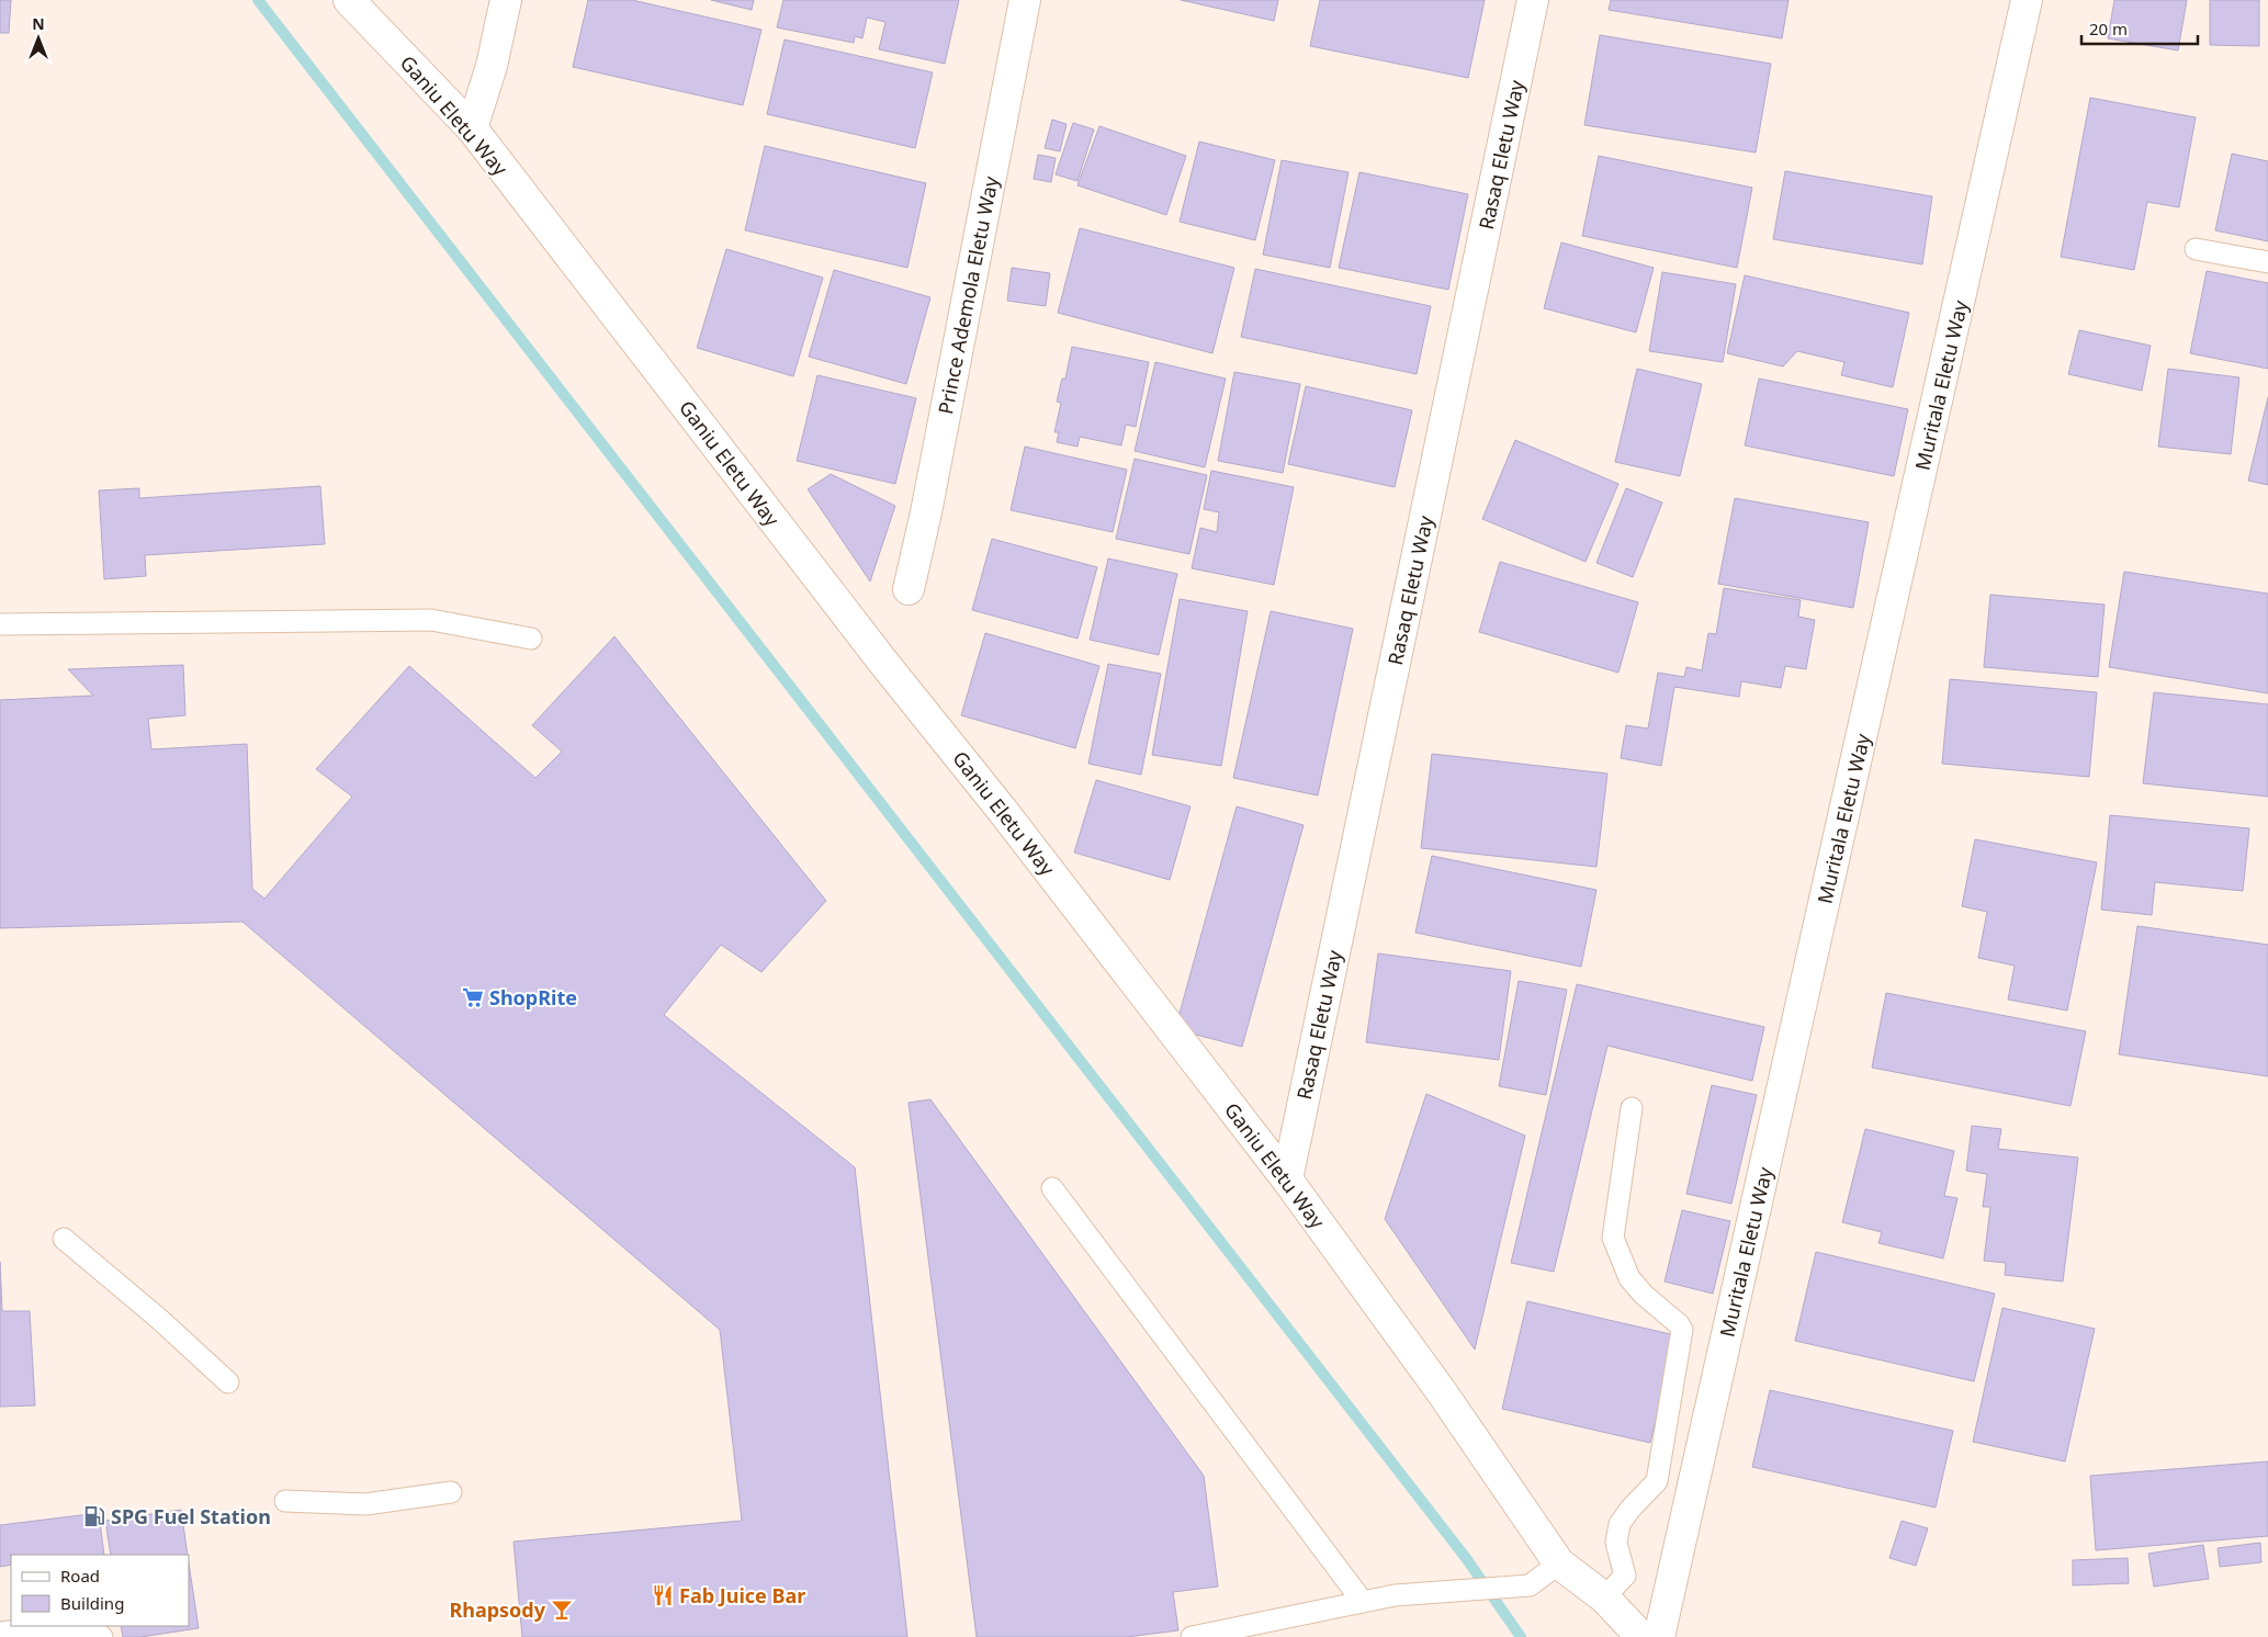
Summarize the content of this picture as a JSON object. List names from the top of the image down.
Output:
{
  "streets": {
    "street": [
      "Ganiu Eletu Way",
      "Rasaq Eletu Way",
      "Prince Ademola Eletu Way",
      "Muritala Eletu Way"
    ]
  },
  "crossings": [
    ["Ganiu Eletu Way", "Rasaq Eletu Way"]
  ],
  "places": {
    "supermarket": ["ShopRite"],
    "fuel station": ["SPG Fuel Station"],
    "restaurant": ["Fab Juice Bar"],
    "bar": ["Rhapsody"]
  },
  "legend": ["Road", "Building"],
  "scale_bar": "20 m",
  "north": "top"
}
